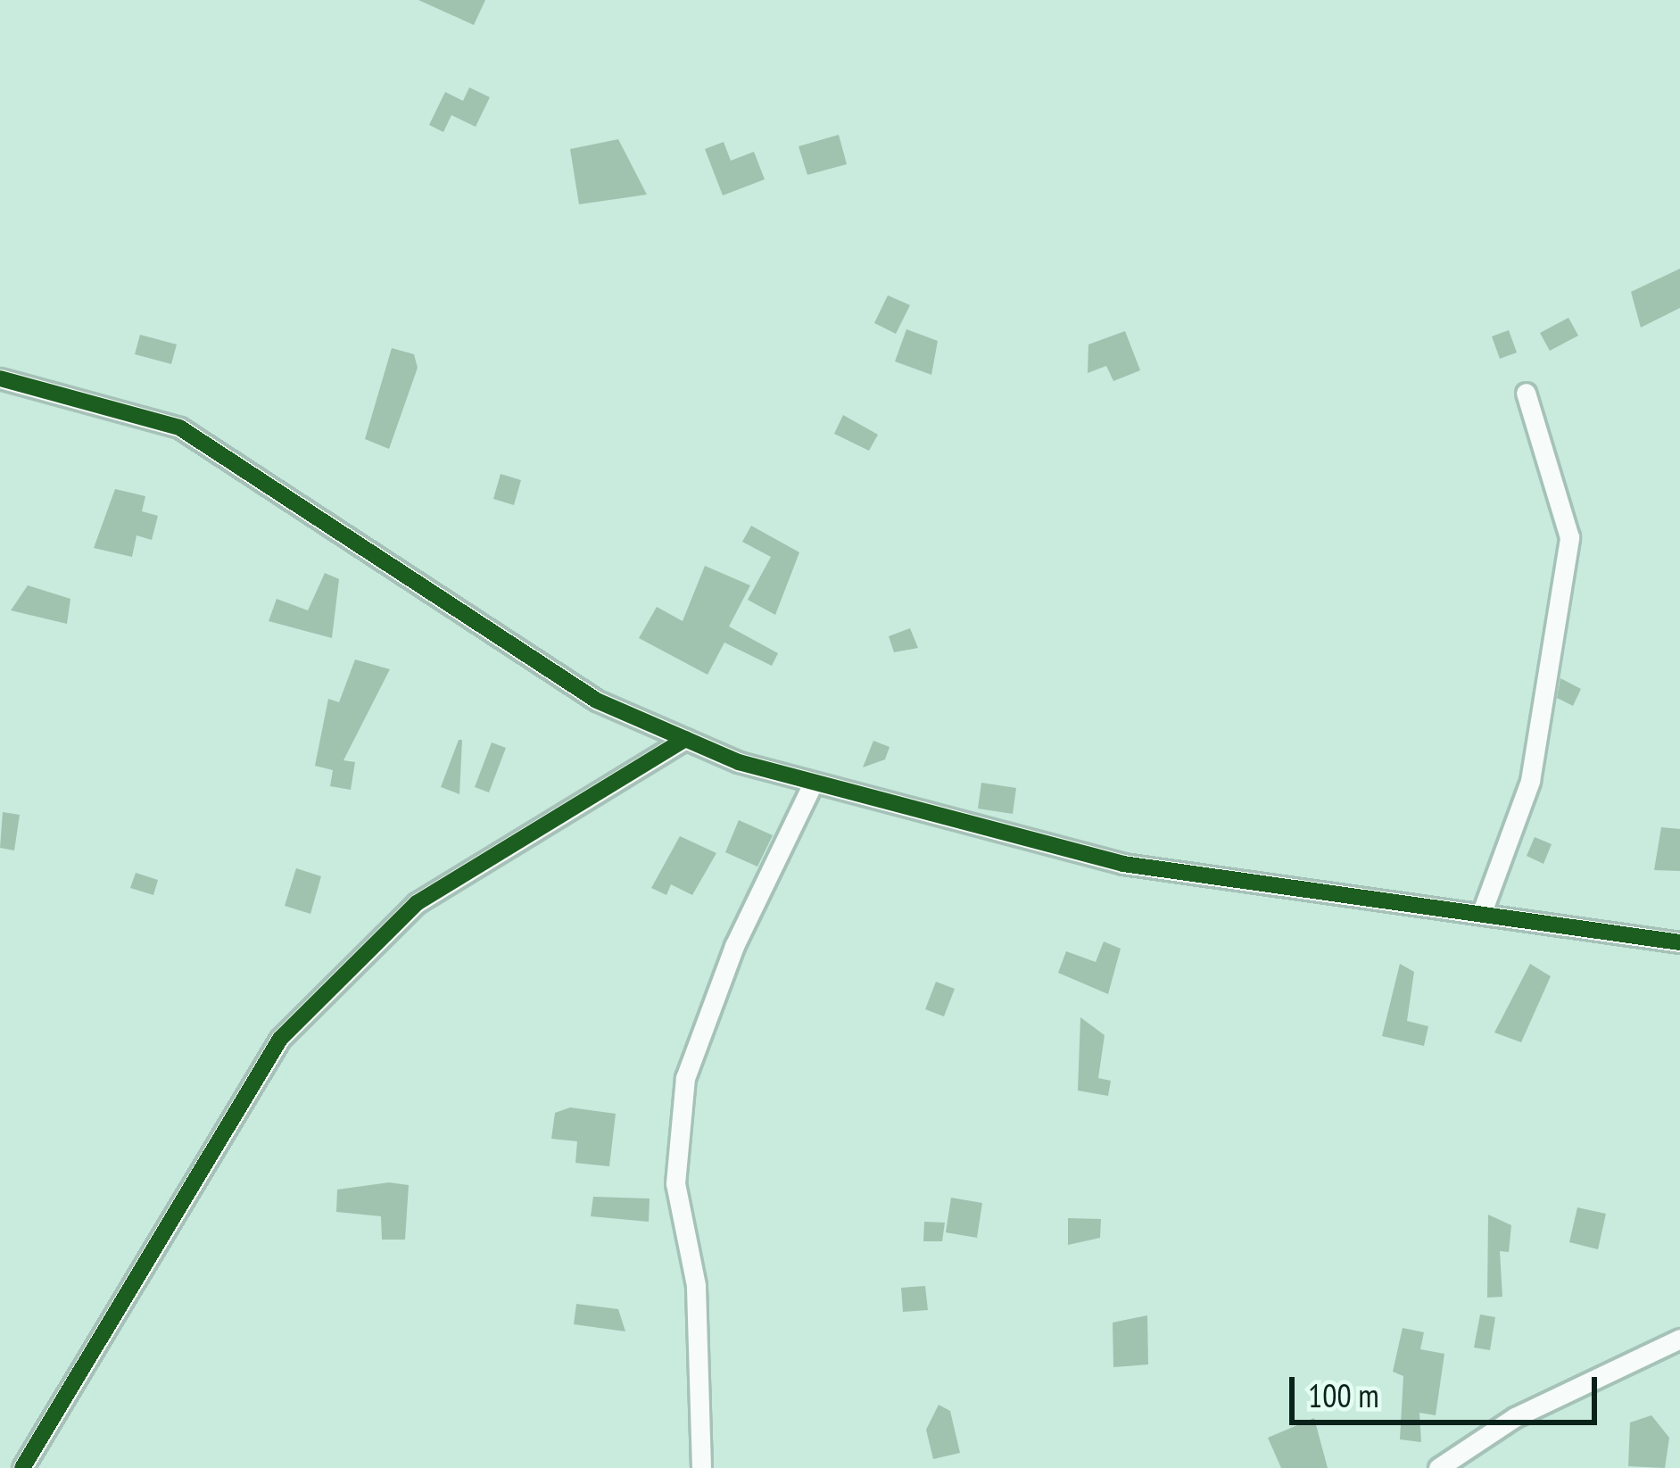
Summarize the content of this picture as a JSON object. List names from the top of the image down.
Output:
{
  "scale_bar": "100 m"
}
